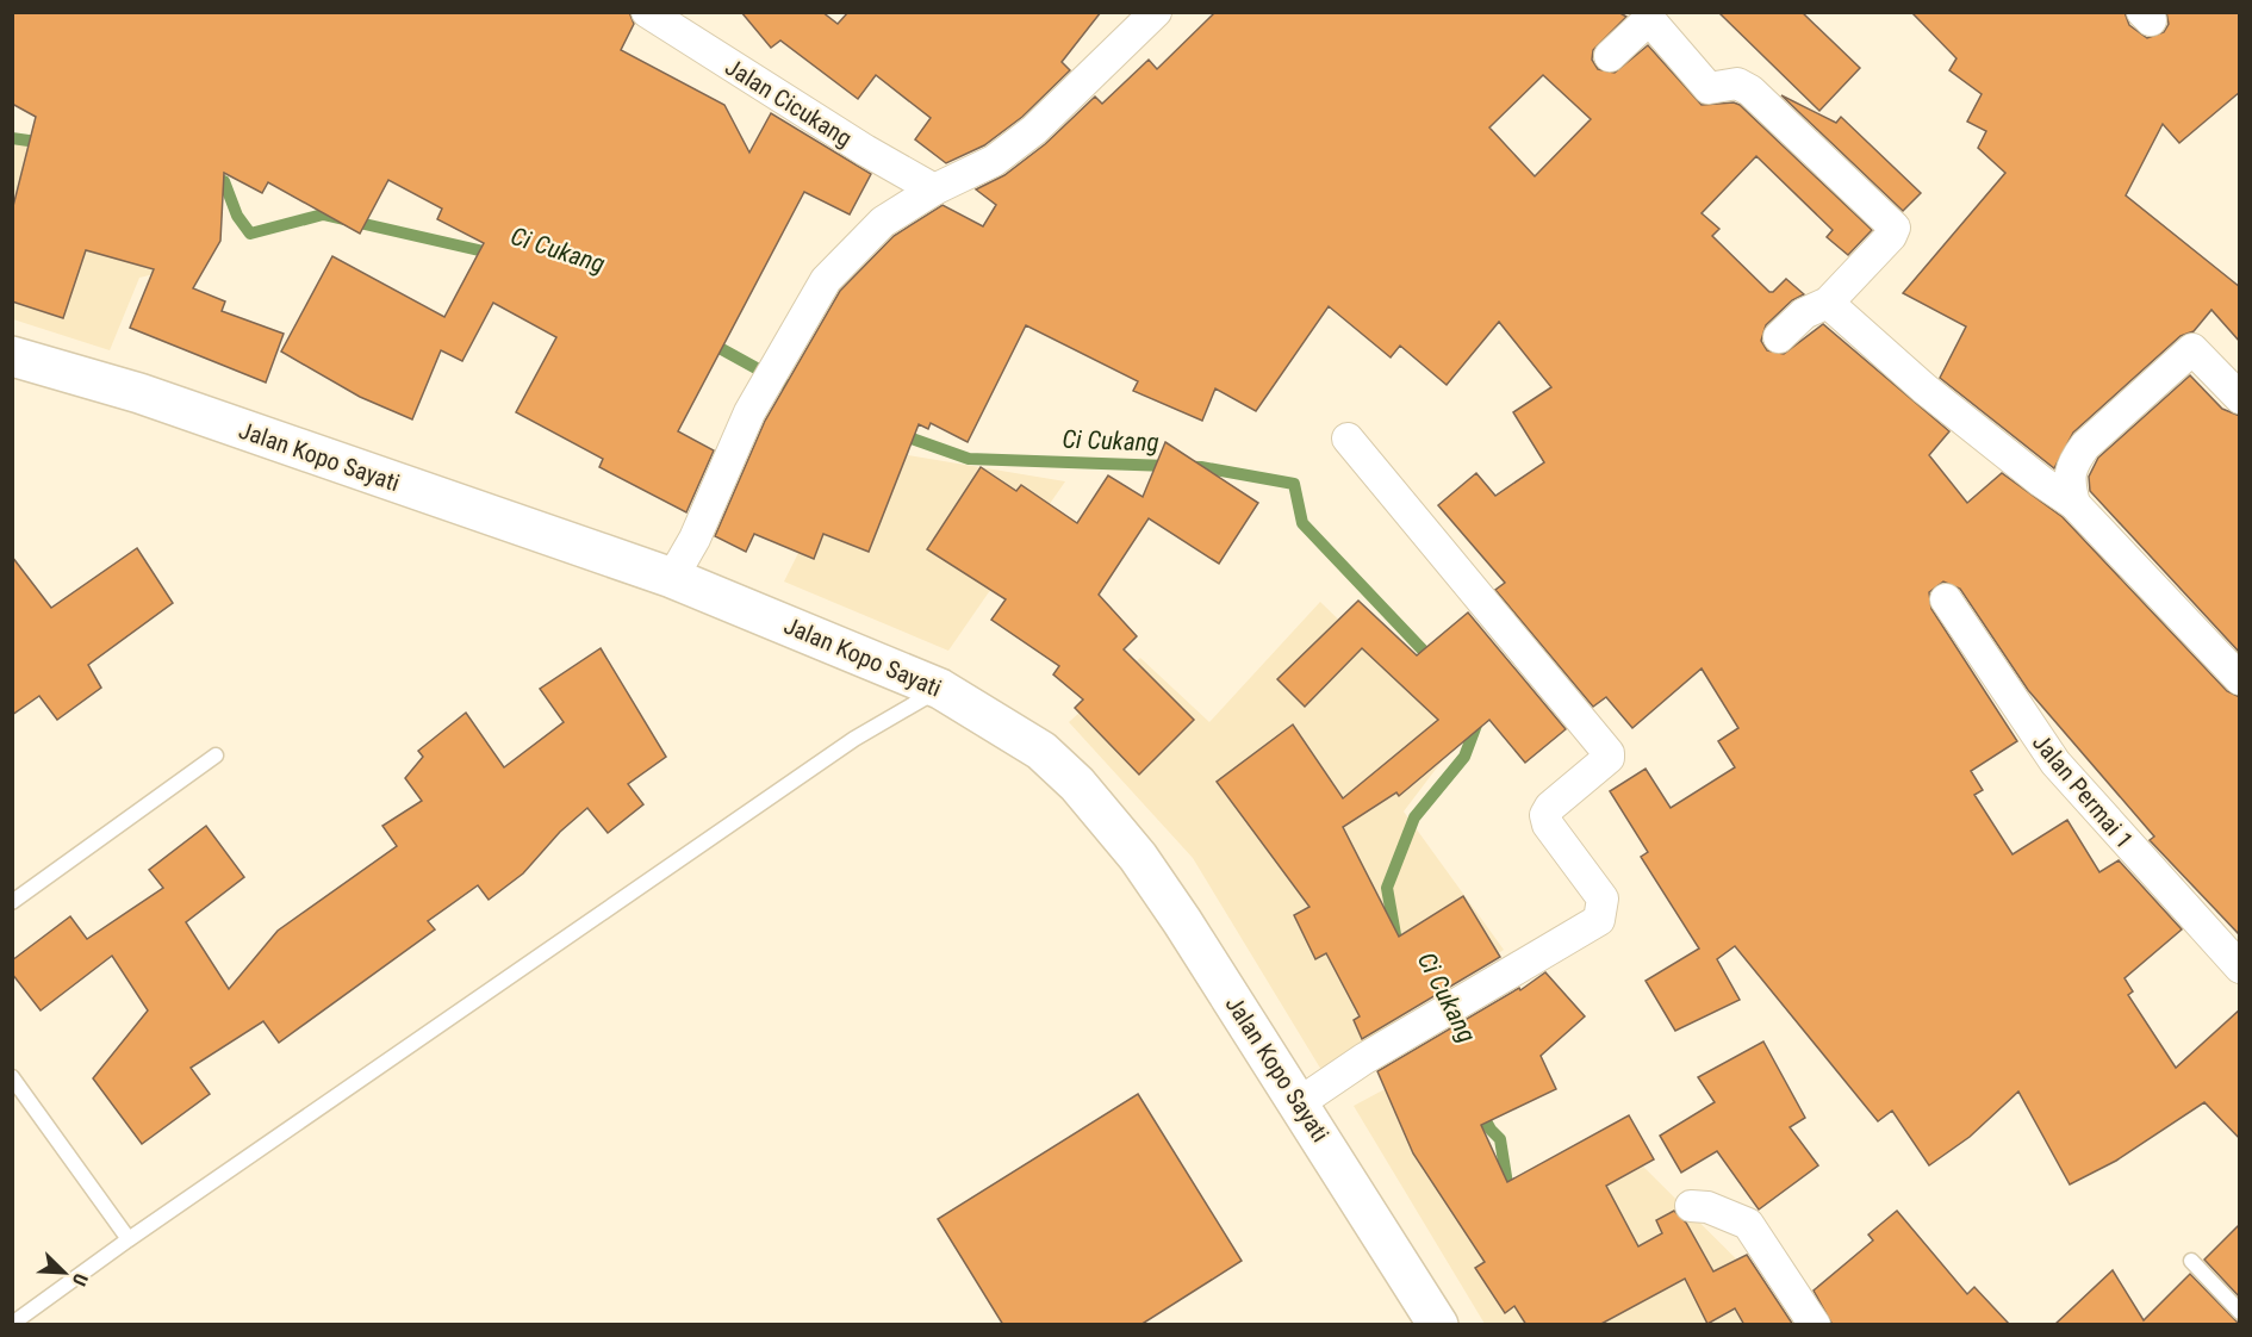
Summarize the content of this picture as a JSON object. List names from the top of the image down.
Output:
{
  "streets": {
    "main road": ["Jalan Kopo Sayati"],
    "street": ["Jalan Cicukang", "Jalan Permai 1"]
  },
  "water": ["Ci Cukang"],
  "north": "bottom right"
}
